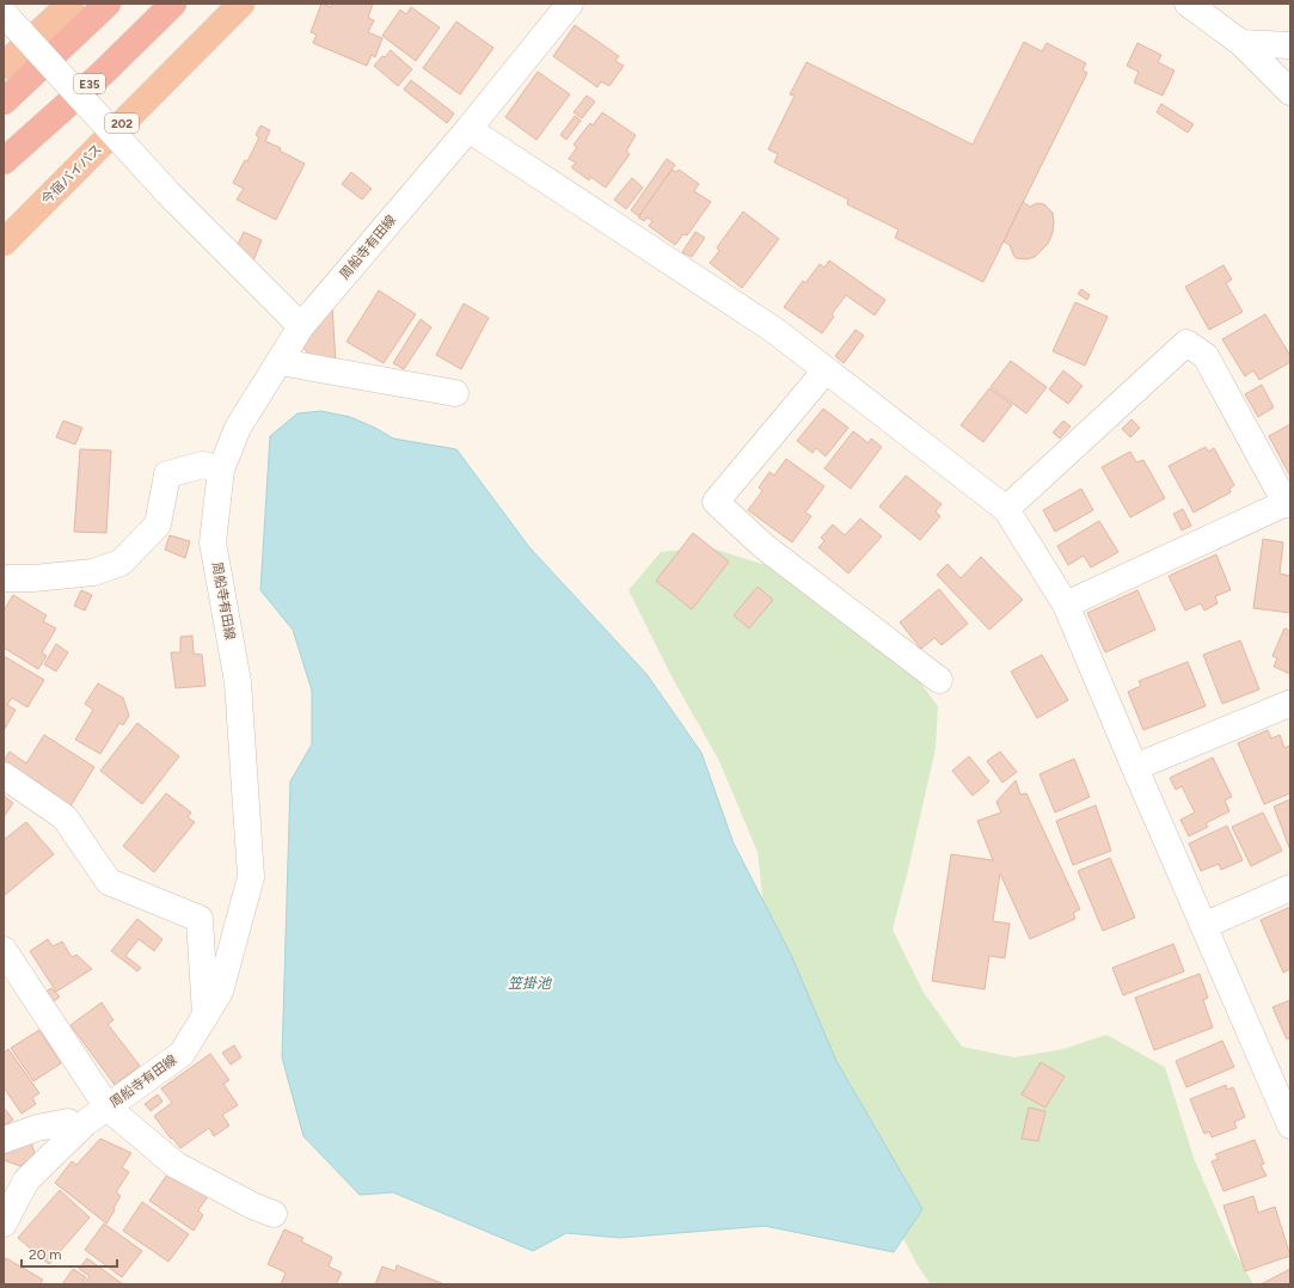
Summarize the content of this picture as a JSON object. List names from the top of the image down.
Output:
{
  "streets": {
    "highway": ["E35", "202", "今宿バイパス"],
    "street": ["周船寺有田線"]
  },
  "water": ["笠掛池"],
  "scale_bar": "20 m"
}
